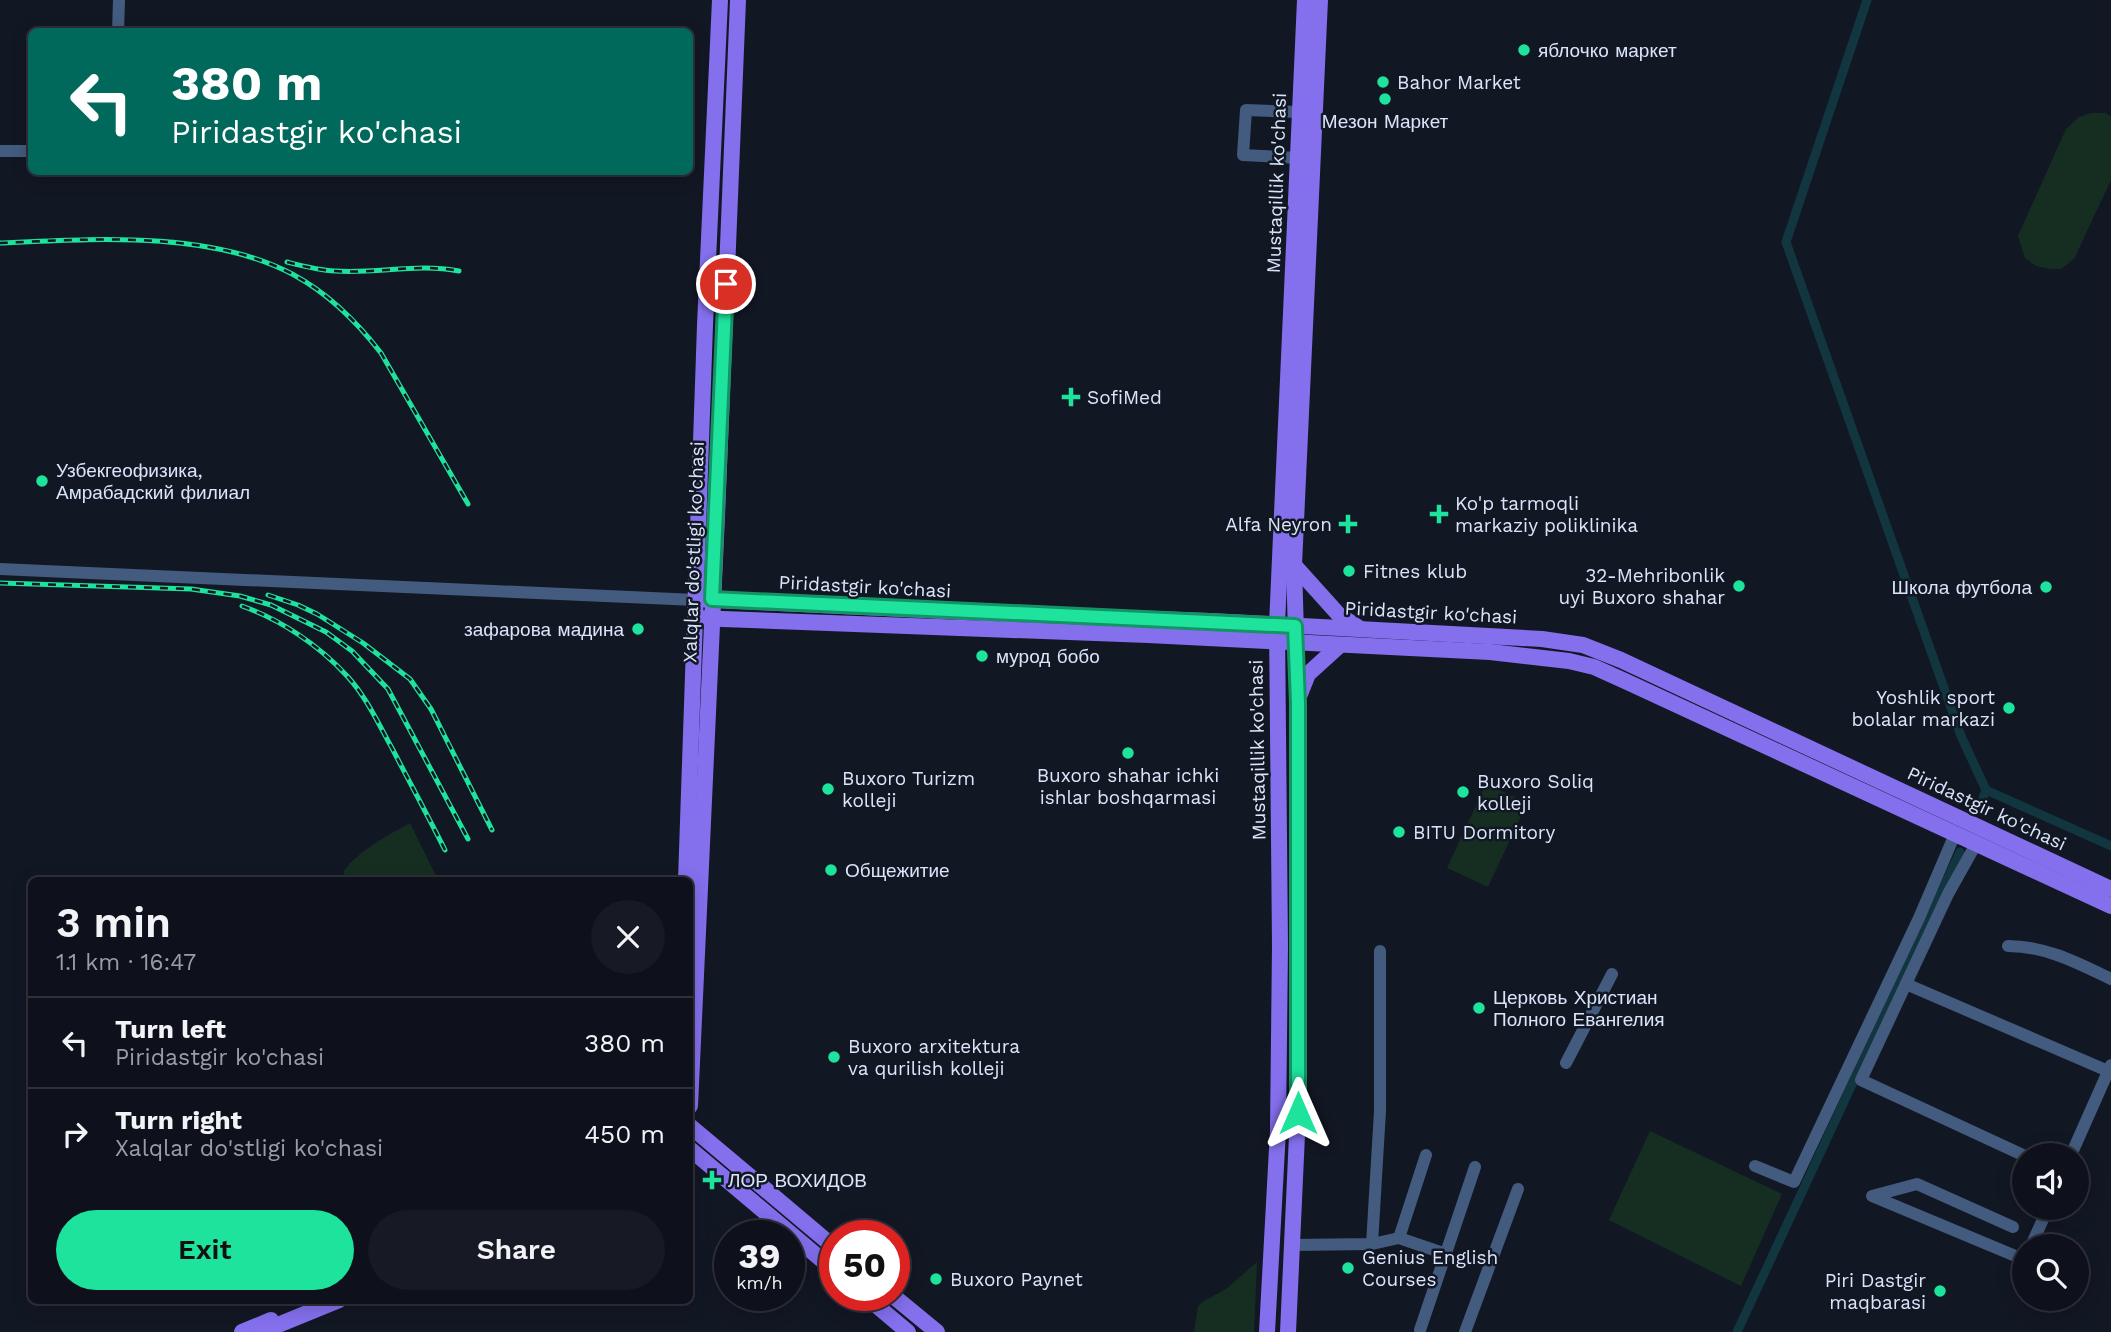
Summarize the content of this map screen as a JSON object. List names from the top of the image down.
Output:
{
  "streets": {
    "main road": ["Mustaqillik ko'chasi", "Xalqlar do'stligi ko'chasi", "Piridastgir ko'chasi"]
  },
  "crossings": [
    ["Mustaqillik ko'chasi", "Piridastgir ko'chasi"],
    ["Xalqlar do'stligi ko'chasi", "Piridastgir ko'chasi"]
  ],
  "places": {
    "other": [
      "яблочко маркет",
      "Bahor Market",
      "Мезон Маркет",
      "Узбекгеофизика, Амрабадский филиал",
      "Fitnes klub",
      "32-Mehribonlik uyi Buxoro shahar",
      "Школа футбола",
      "зафарова мадина",
      "мурод бобо",
      "Yoshlik sport bolalar markazi",
      "Buxoro shahar ichki ishlar boshqarmasi",
      "Buxoro Turizm kolleji",
      "Buxoro Soliq kolleji",
      "BITU Dormitory",
      "Общежитие",
      "Церковь Христиан Полного Евангелия",
      "Buxoro arxitektura va qurilish kolleji",
      "Genius English Courses",
      "Buxoro Paynet",
      "Piri Dastgir maqbarasi"
    ],
    "health": [
      "SofiMed",
      "Ko'p tarmoqli markaziy poliklinika",
      "Alfa Neyron",
      "ЛОР ВОХИДОВ"
    ]
  },
  "page": {
    "turn": ["380 m", "Piridastgir ko'chasi"],
    "heading": ["3 min", "1.1 km · 16:47"],
    "list": [
      {
        "name": "Turn left",
        "note": "Piridastgir ko'chasi",
        "value": "380 m"
      },
      {
        "name": "Turn right",
        "note": "Xalqlar do'stligi ko'chasi",
        "value": "450 m"
      }
    ],
    "buttons": ["Exit", "Share"],
    "speed": "39 km/h",
    "limit": "50"
  }
}
